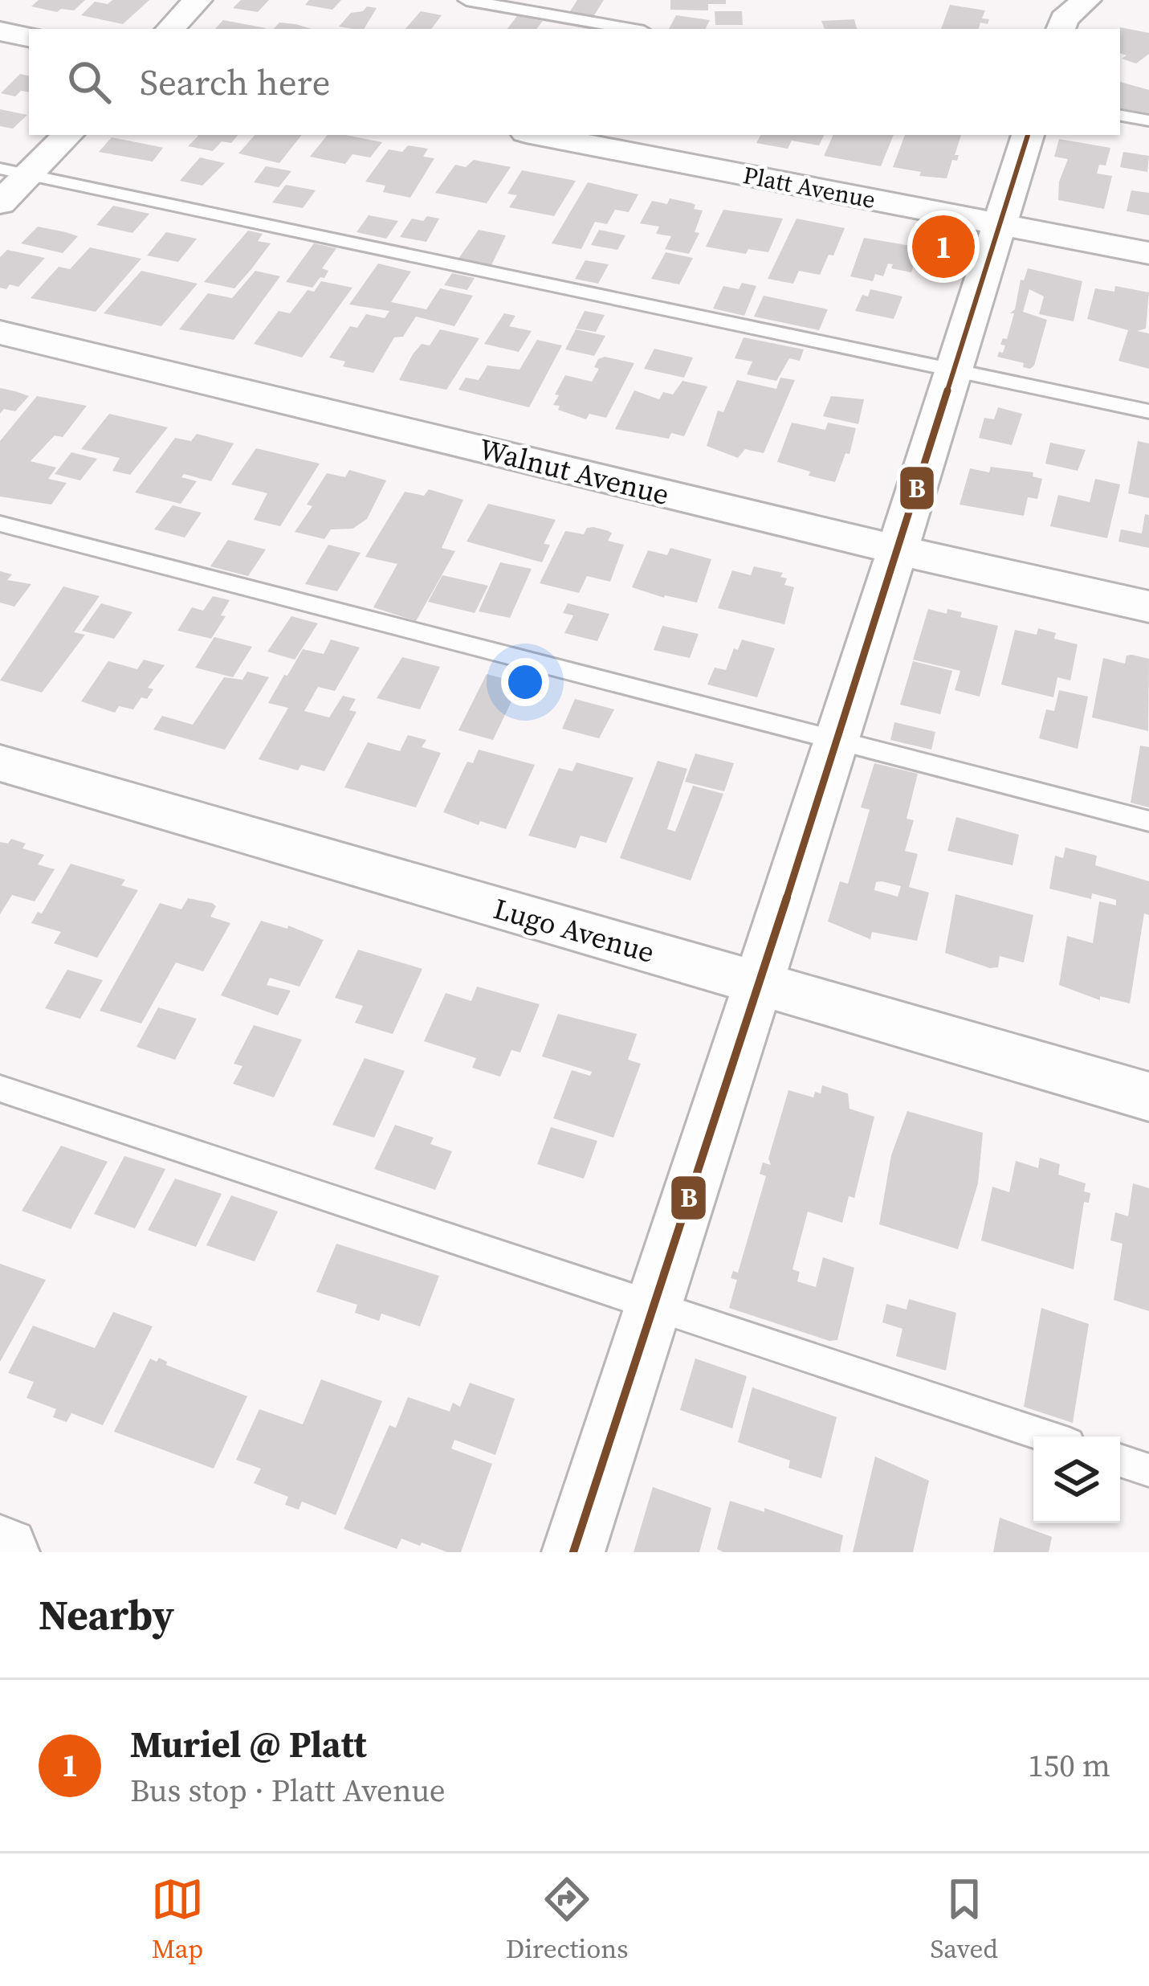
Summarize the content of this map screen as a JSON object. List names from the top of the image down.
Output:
{
  "streets": {
    "street": ["Platt Avenue", "Walnut Avenue", "Lugo Avenue"]
  },
  "lines": ["transit line B"],
  "page": {
    "search": "Search here",
    "pins": "1",
    "heading": "Nearby",
    "list": [
      {
        "mark": "1",
        "name": "Muriel @ Platt",
        "note": "Bus stop · Platt Avenue",
        "value": "150 m"
      }
    ],
    "nav": ["Map", "Directions", "Saved"]
  }
}
